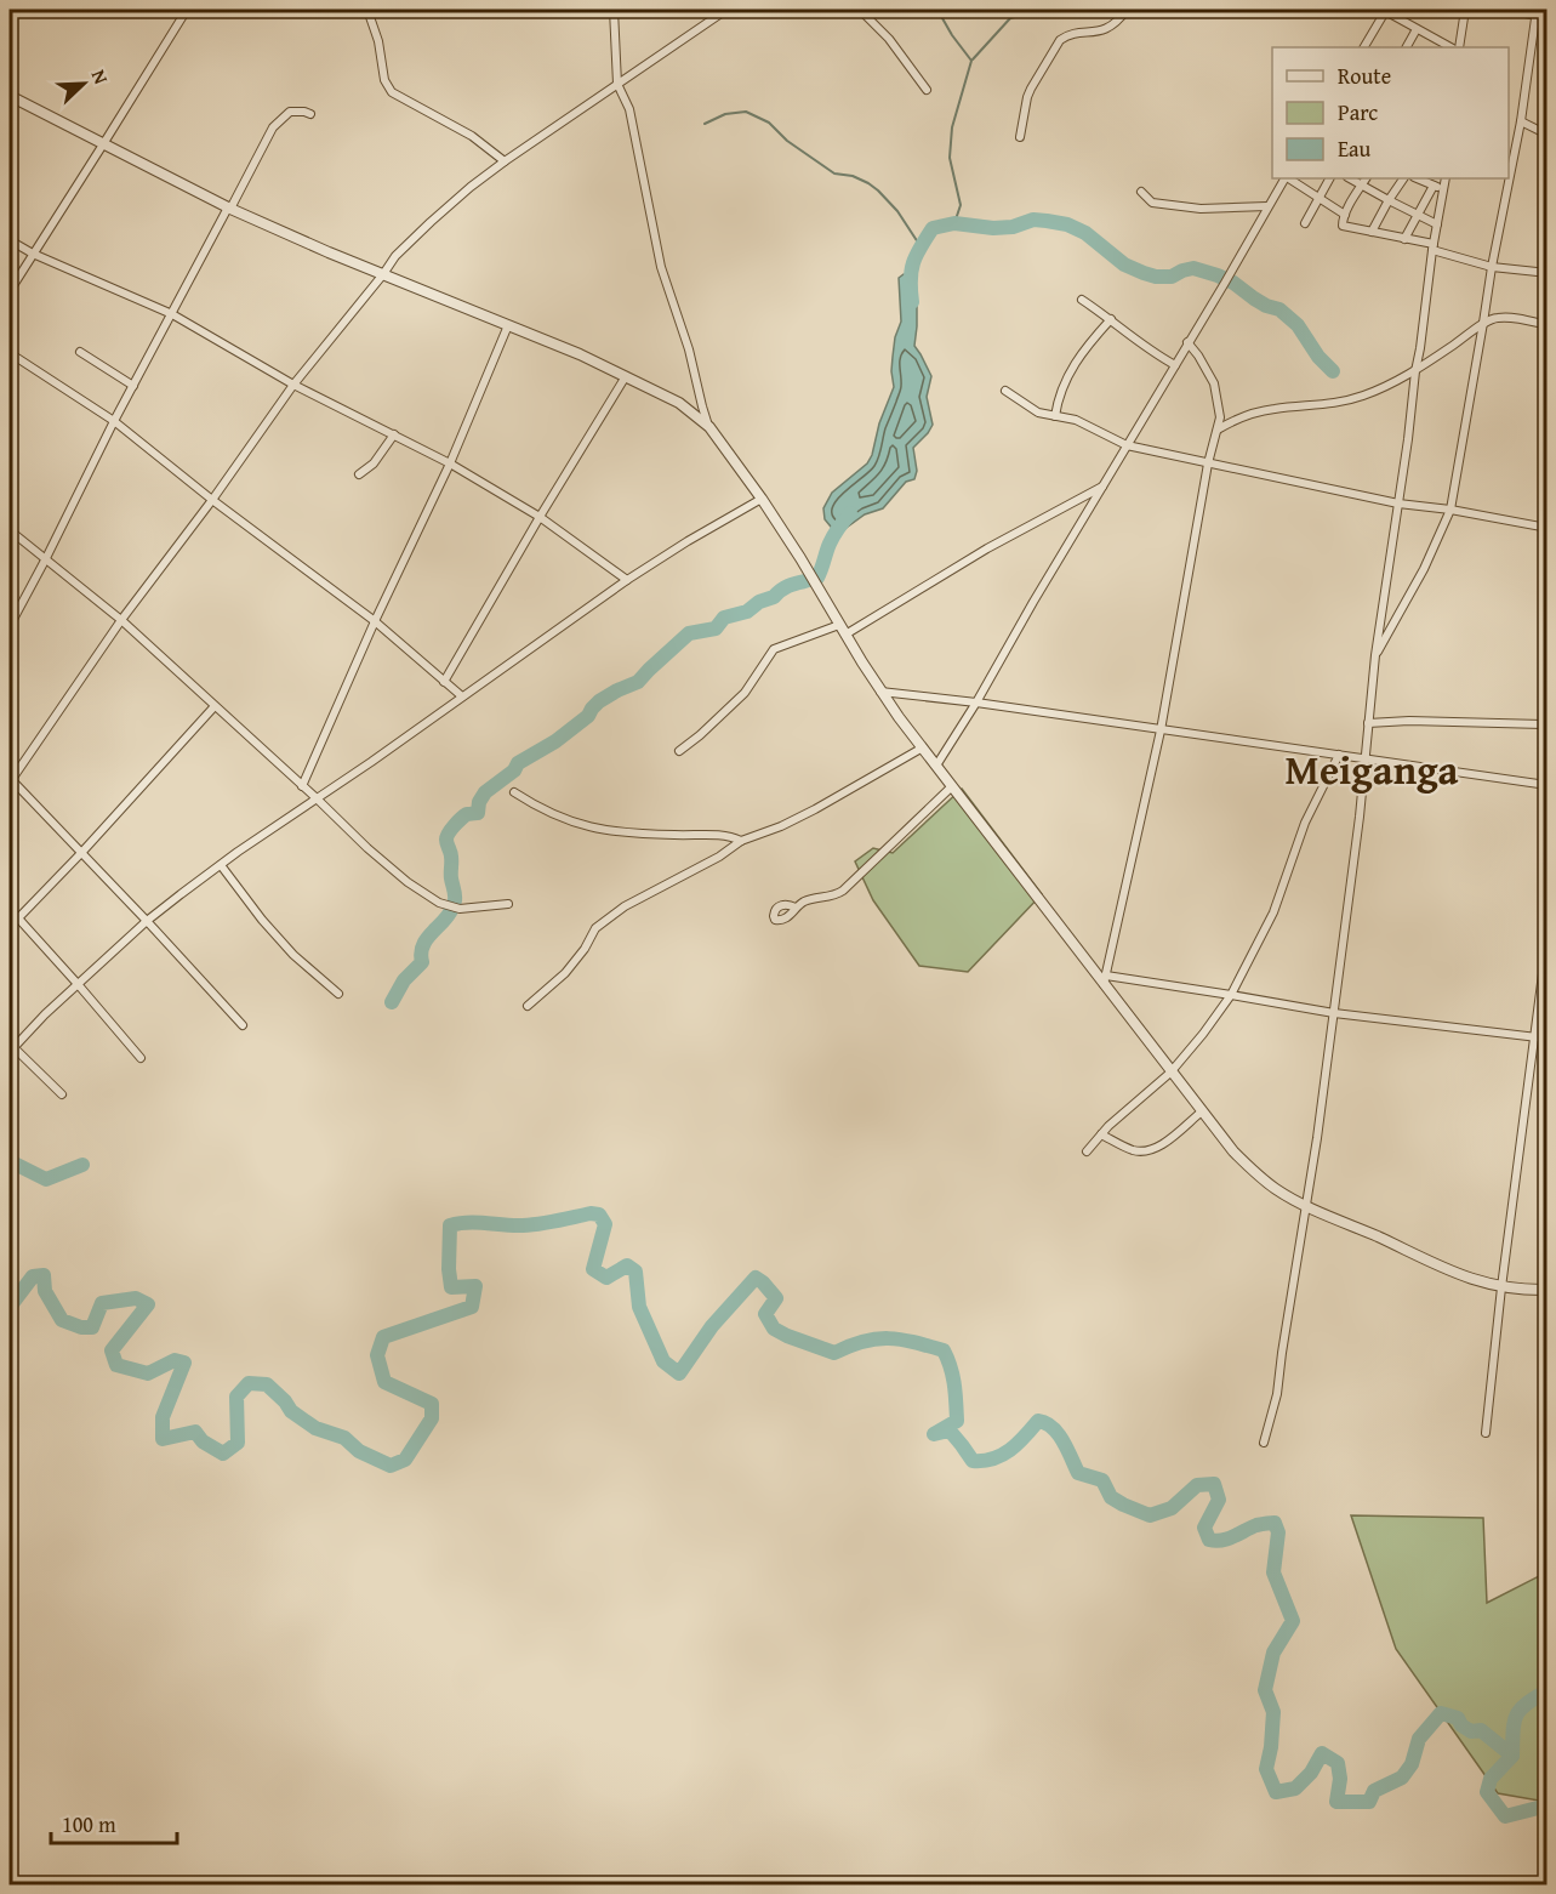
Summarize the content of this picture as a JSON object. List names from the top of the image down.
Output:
{
  "districts": ["Meiganga"],
  "legend": ["Route", "Parc", "Eau"],
  "scale_bar": "100 m",
  "north": "top right"
}
